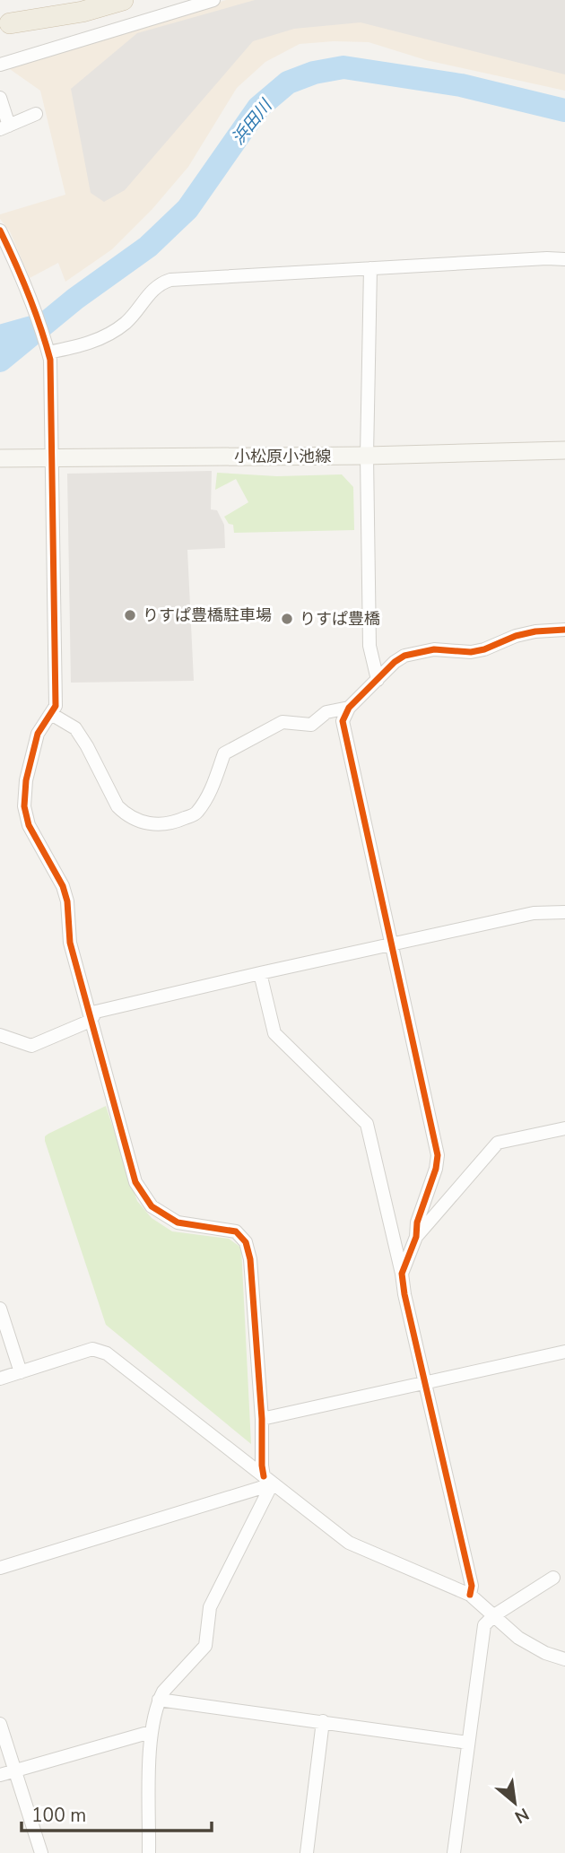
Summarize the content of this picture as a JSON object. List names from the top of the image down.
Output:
{
  "streets": {
    "main road": ["小松原小池線"]
  },
  "water": ["浜田川"],
  "places": ["りすぱ豊橋駐車場", "りすぱ豊橋"],
  "scale_bar": "100 m",
  "north": "bottom right"
}
